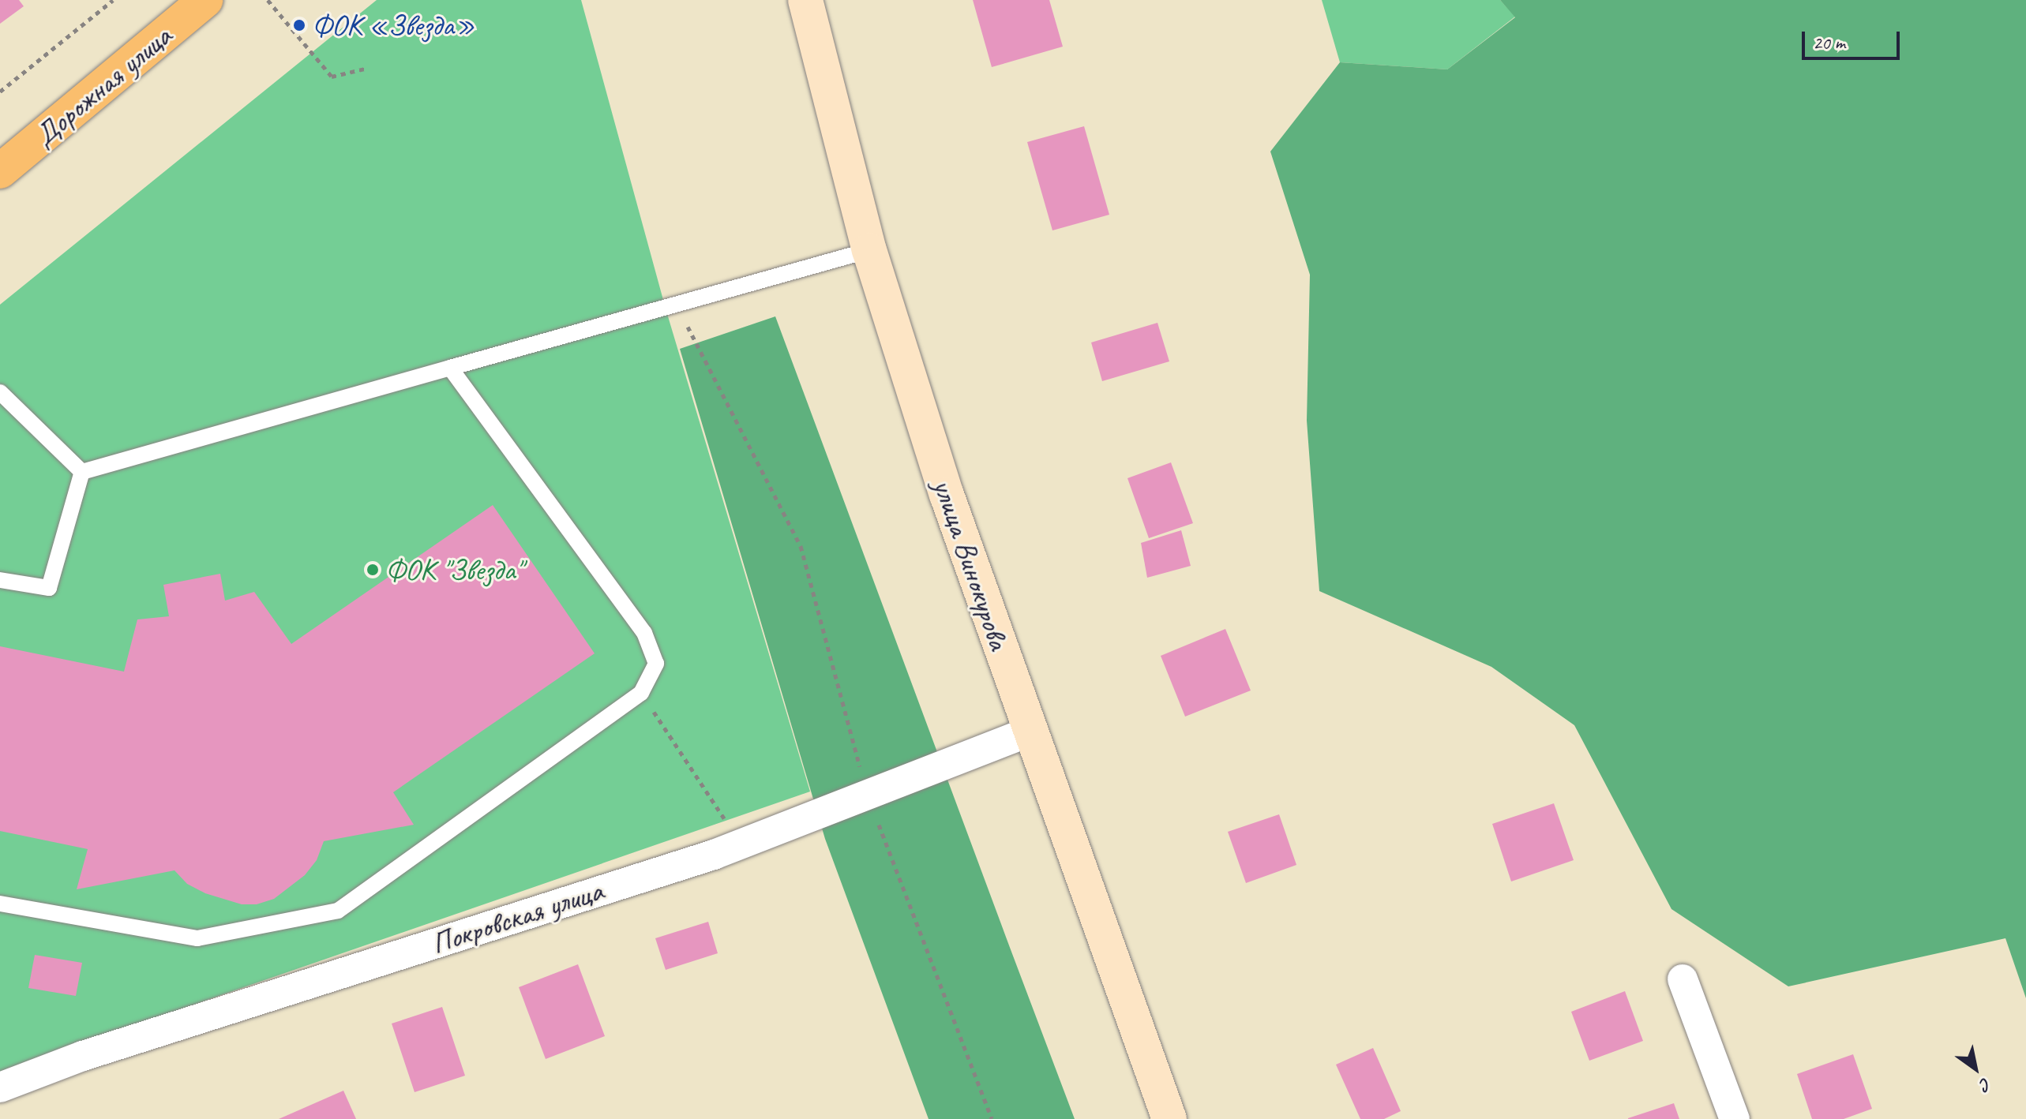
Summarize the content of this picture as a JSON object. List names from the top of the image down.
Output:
{
  "streets": {
    "main road": ["Дорожная улица", "улица Винокурова"],
    "street": ["Покровская улица"]
  },
  "crossings": [
    ["улица Винокурова", "Покровская улица"]
  ],
  "places": ["ФОК «Звезда»", "ФОК \"Звезда\""],
  "scale_bar": "20 m",
  "north": "bottom right"
}
